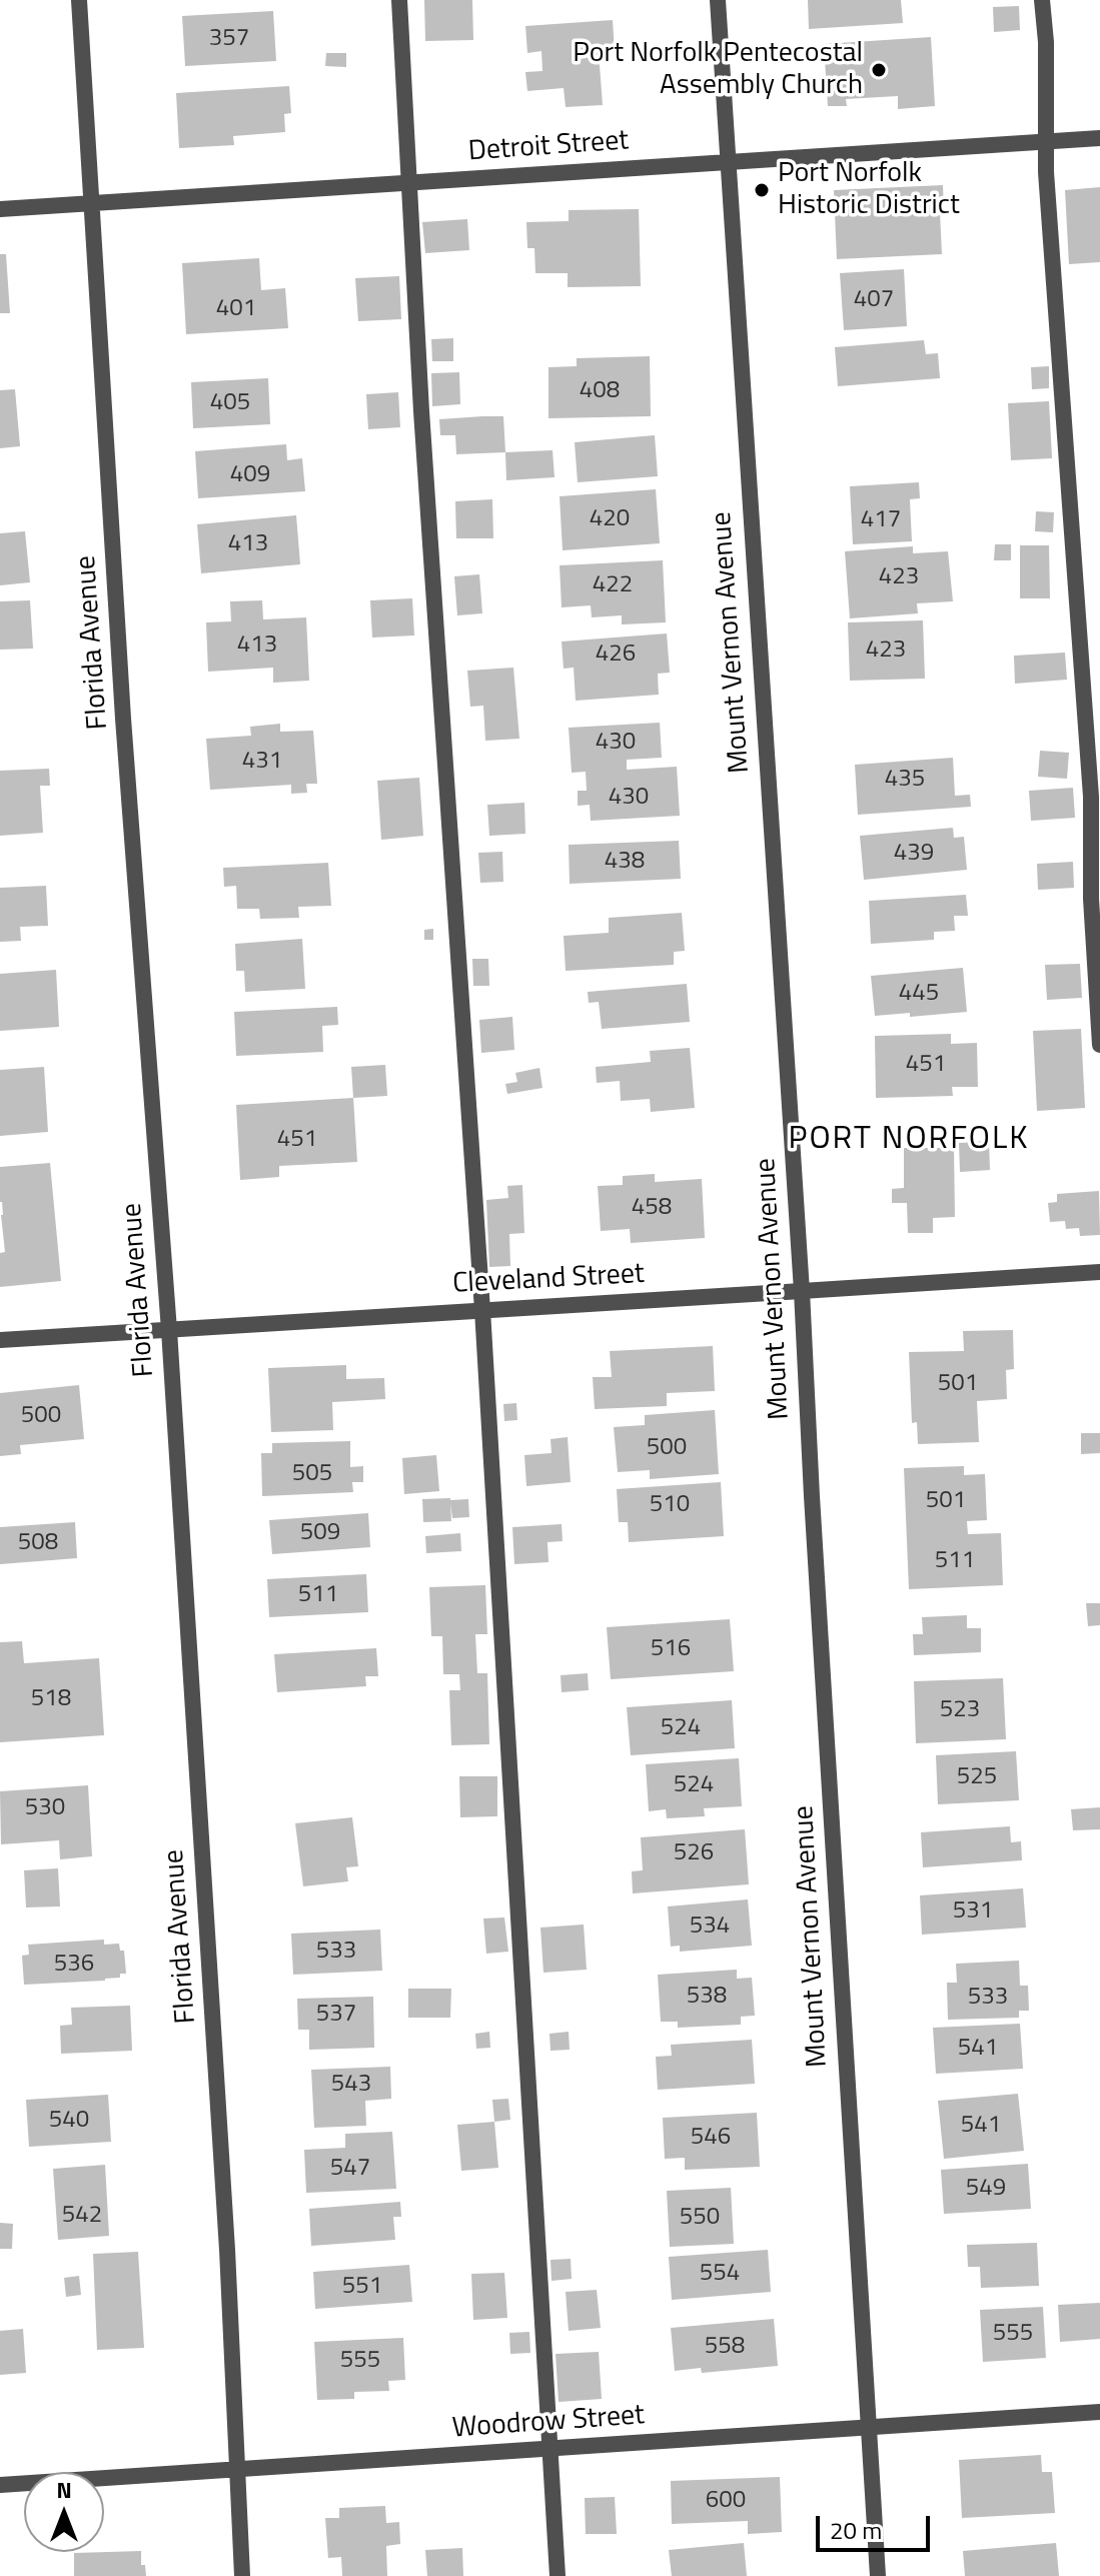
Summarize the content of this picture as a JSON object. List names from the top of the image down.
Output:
{
  "streets": {
    "street": [
      "Detroit Street",
      "Florida Avenue",
      "Mount Vernon Avenue",
      "Cleveland Street",
      "Woodrow Street"
    ]
  },
  "crossings": [
    ["Detroit Street", "Florida Avenue"],
    ["Detroit Street", "Mount Vernon Avenue"],
    ["Florida Avenue", "Cleveland Street"],
    ["Florida Avenue", "Woodrow Street"],
    ["Mount Vernon Avenue", "Cleveland Street"],
    ["Mount Vernon Avenue", "Woodrow Street"]
  ],
  "districts": ["PORT NORFOLK"],
  "places": ["Port Norfolk Pentecostal Assembly Church", "Port Norfolk Historic District"],
  "house_numbers": [
    "357",
    "407",
    "401",
    "408",
    "405",
    "409",
    "420",
    "417",
    "413",
    "423",
    "422",
    "413",
    "423",
    "426",
    "430",
    "431",
    "435",
    "430",
    "439",
    "438",
    "445",
    "451",
    "451",
    "458",
    "501",
    "500",
    "500",
    "505",
    "501",
    "510",
    "509",
    "508",
    "511",
    "511",
    "516",
    "518",
    "523",
    "524",
    "525",
    "524",
    "530",
    "526",
    "531",
    "534",
    "533",
    "536",
    "538",
    "533",
    "537",
    "541",
    "543",
    "540",
    "541",
    "546",
    "547",
    "549",
    "542",
    "550",
    "554",
    "551",
    "555",
    "558",
    "555",
    "600"
  ],
  "scale_bar": "20 m",
  "north": "top"
}
